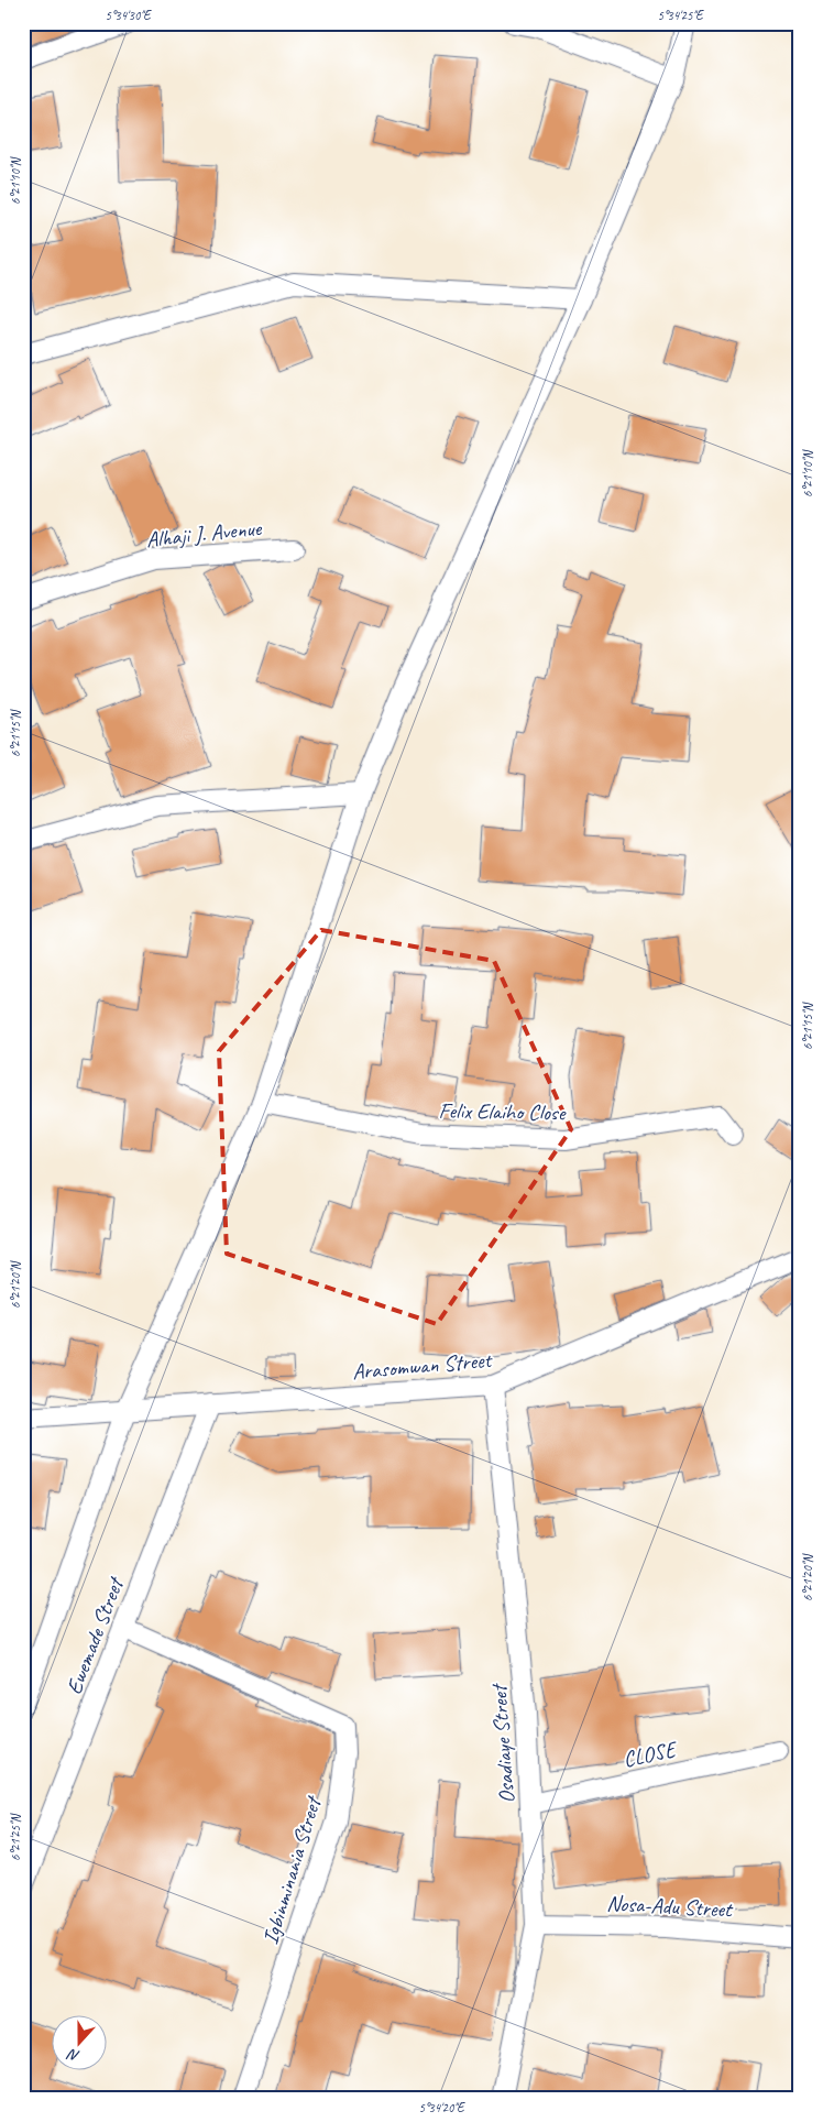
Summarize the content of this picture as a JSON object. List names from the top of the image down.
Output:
{
  "streets": {
    "street": [
      "Alhaji J. Avenue",
      "Felix Elaiho Close",
      "Arasomwan Street",
      "Ewemade Street",
      "Osadiaye Street",
      "CLOSE",
      "Igbinminania Street",
      "Nosa-Adu Street"
    ]
  },
  "crossings": [
    ["Arasomwan Street", "Ewemade Street"],
    ["Arasomwan Street", "Osadiaye Street"],
    ["Ewemade Street", "Igbinminania Street"],
    ["Osadiaye Street", "CLOSE"],
    ["Osadiaye Street", "Nosa-Adu Street"]
  ],
  "north": "bottom",
  "coordinates": [
    "5°34'30\"E",
    "5°34'25\"E",
    "6°21'10\"N",
    "6°21'15\"N",
    "6°21'20\"N",
    "6°21'25\"N",
    "5°34'20\"E"
  ]
}
